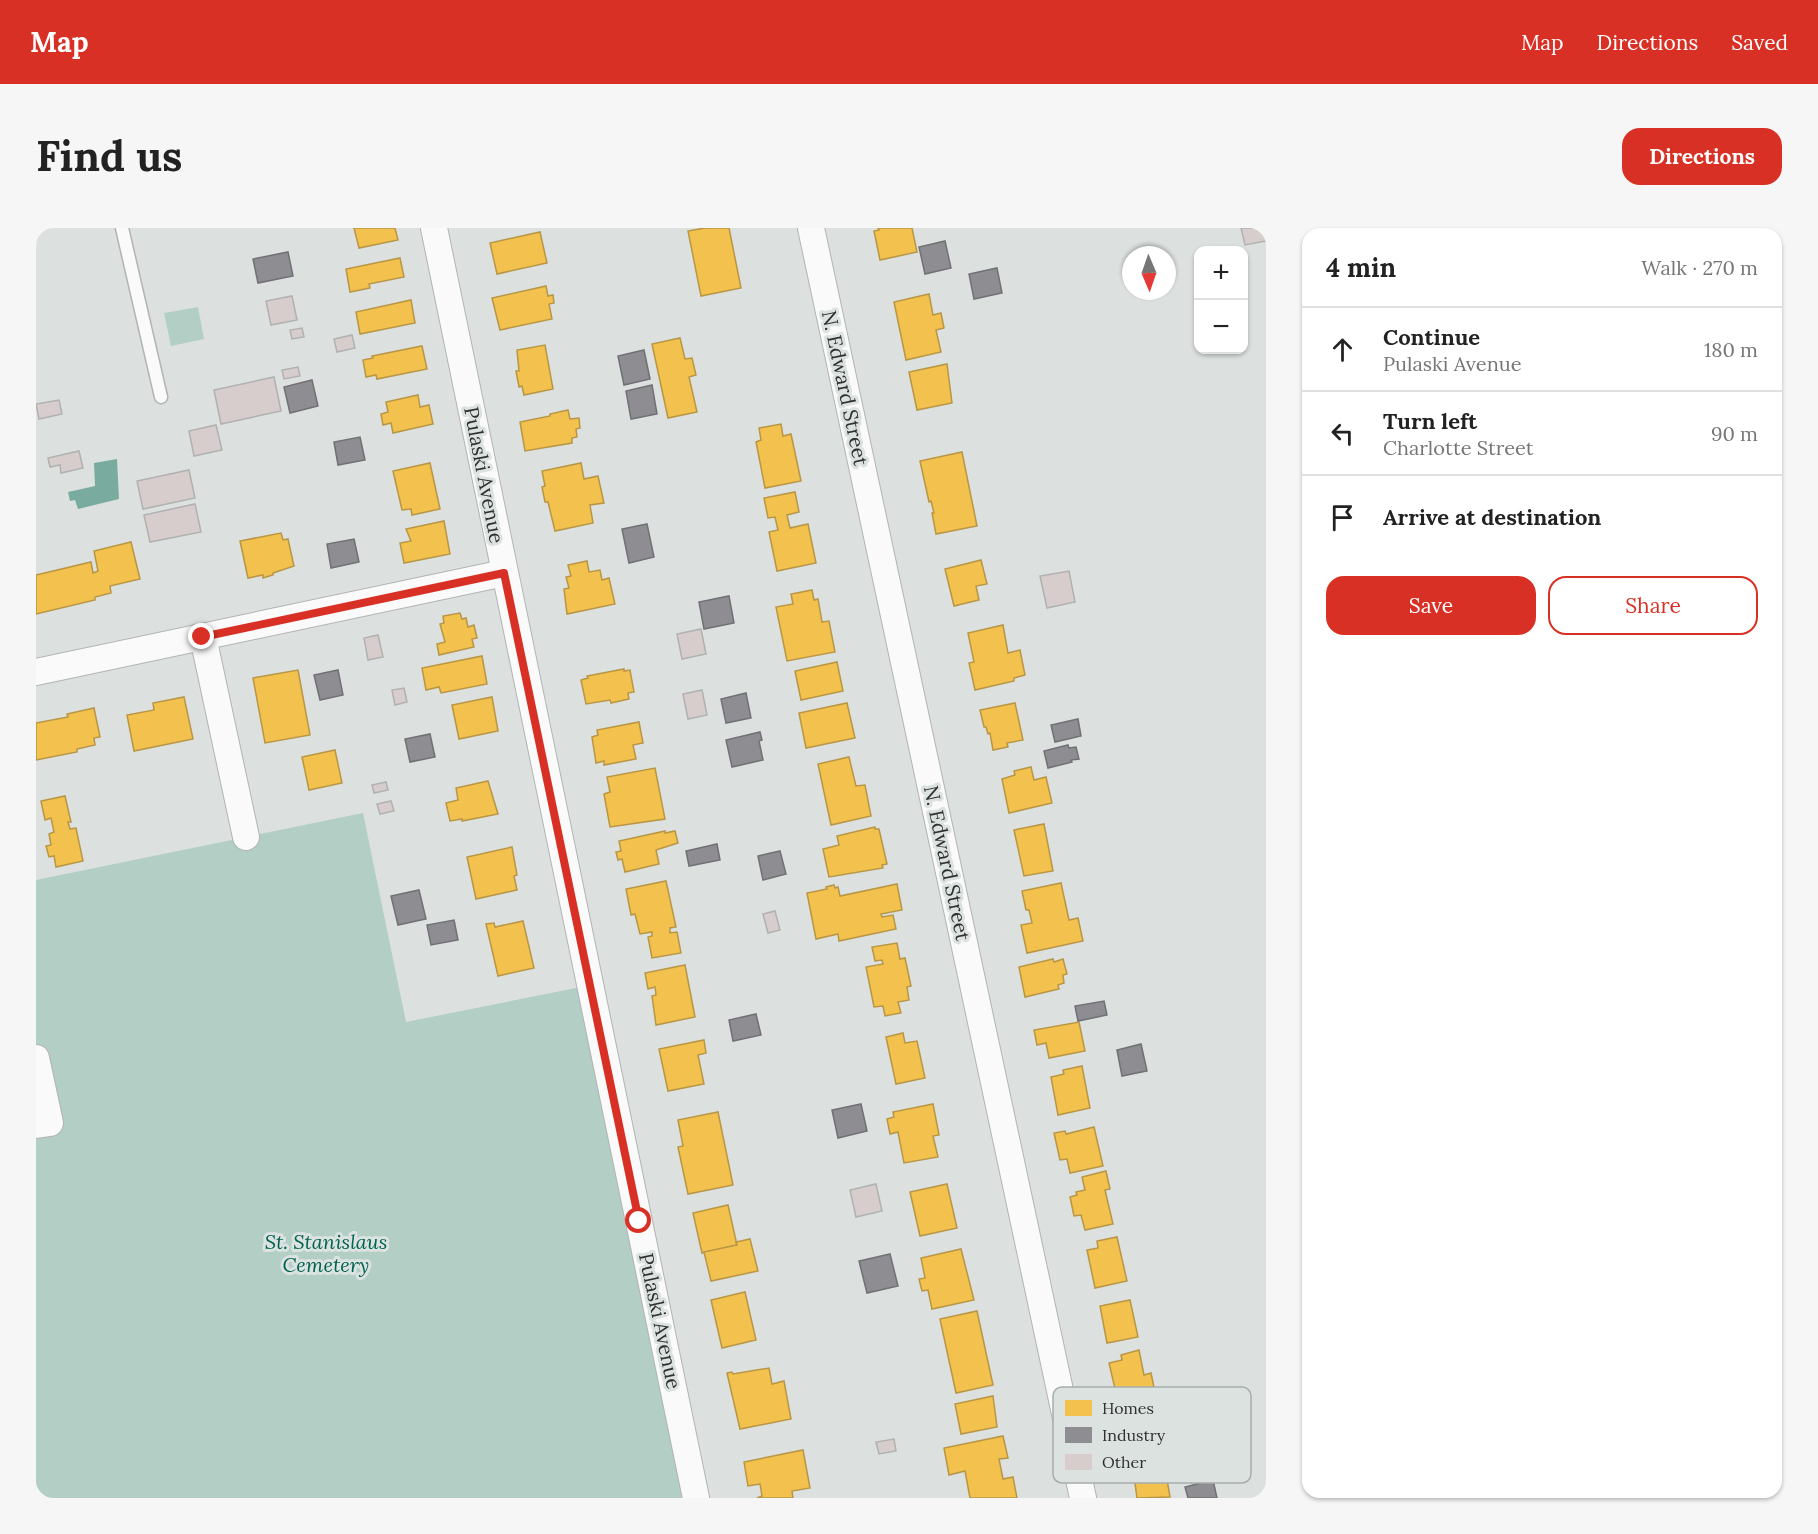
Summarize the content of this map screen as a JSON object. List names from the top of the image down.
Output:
{
  "streets": {
    "street": ["N. Edward Street", "Pulaski Avenue"]
  },
  "parks": ["St. Stanislaus Cemetery"],
  "legend": ["Homes", "Industry", "Other"],
  "north": "bottom",
  "page": {
    "header": "Map",
    "nav": ["Map", "Directions", "Saved"],
    "buttons": [
      "Directions",
      ["Save", "Share"]
    ],
    "title": "Find us",
    "heading": ["4 min", "Walk · 270 m"],
    "map_buttons": ["+", "−"],
    "list": [
      ["Continue", "Pulaski Avenue", "180 m"],
      ["Turn left", "Charlotte Street", "90 m"],
      "Arrive at destination"
    ]
  }
}
